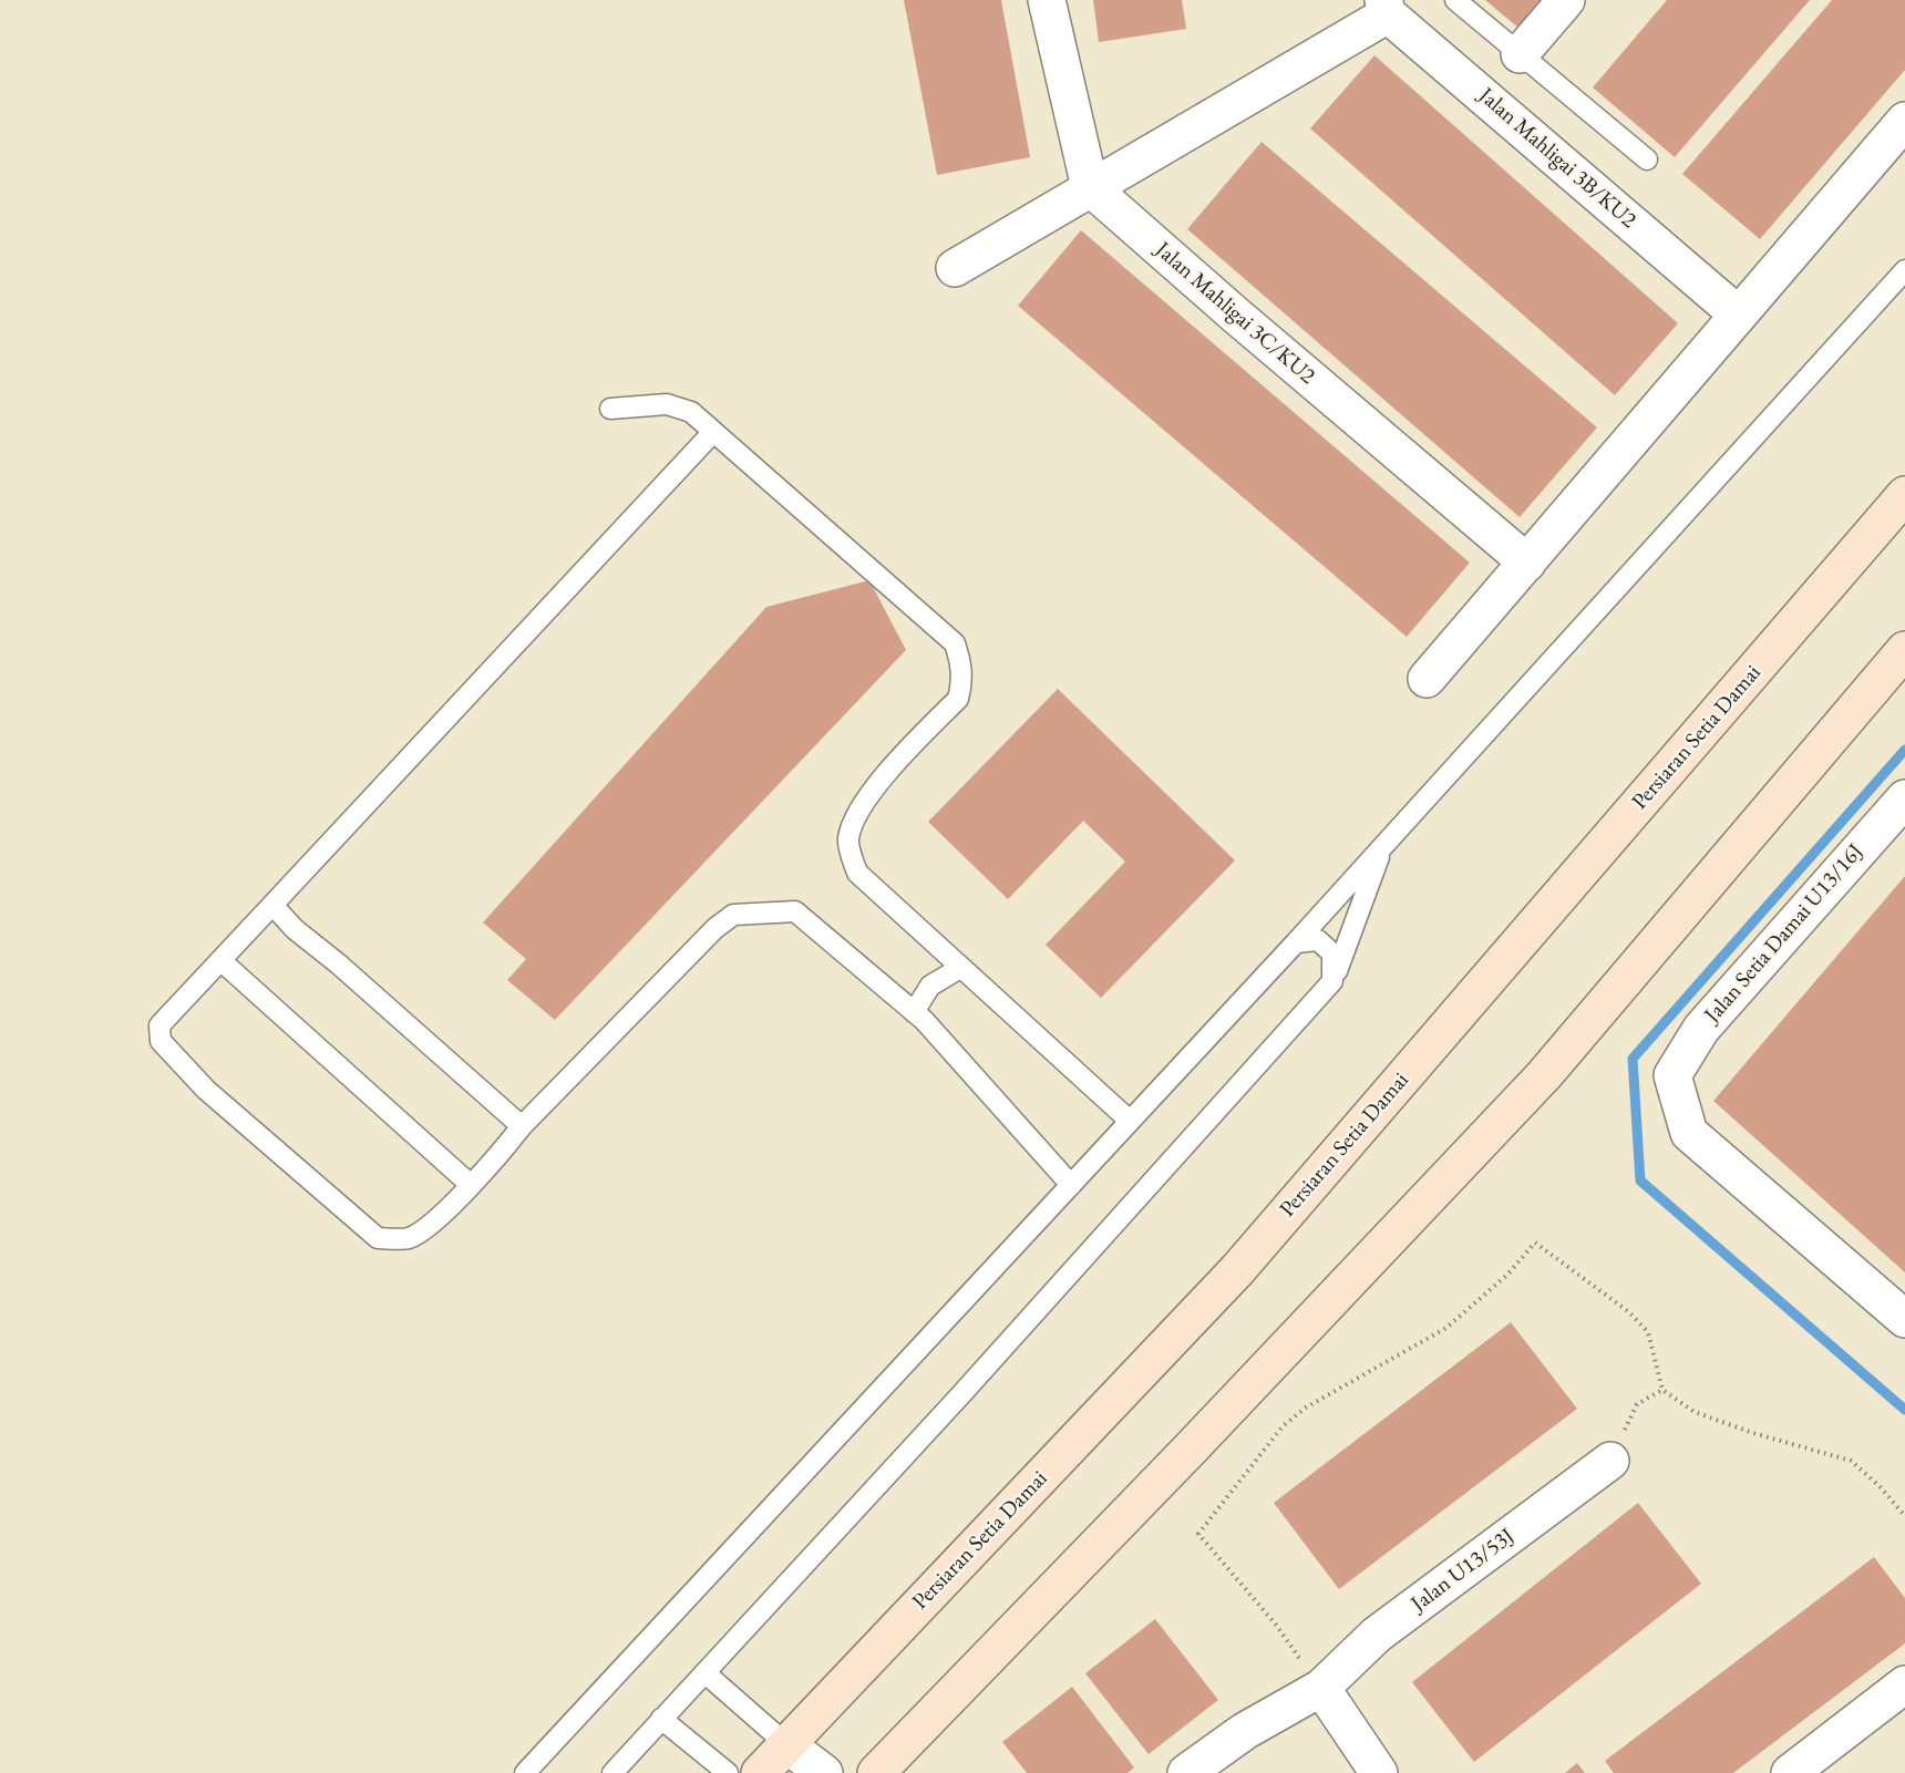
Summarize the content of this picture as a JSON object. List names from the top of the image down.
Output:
{
  "streets": {
    "street": [
      "Jalan Mahligai 3B/KU2",
      "Jalan Mahligai 3C/KU2",
      "Persiaran Setia Damai",
      "Jalan Setia Damai U13/16J",
      "Jalan U13/53J"
    ]
  }
}
